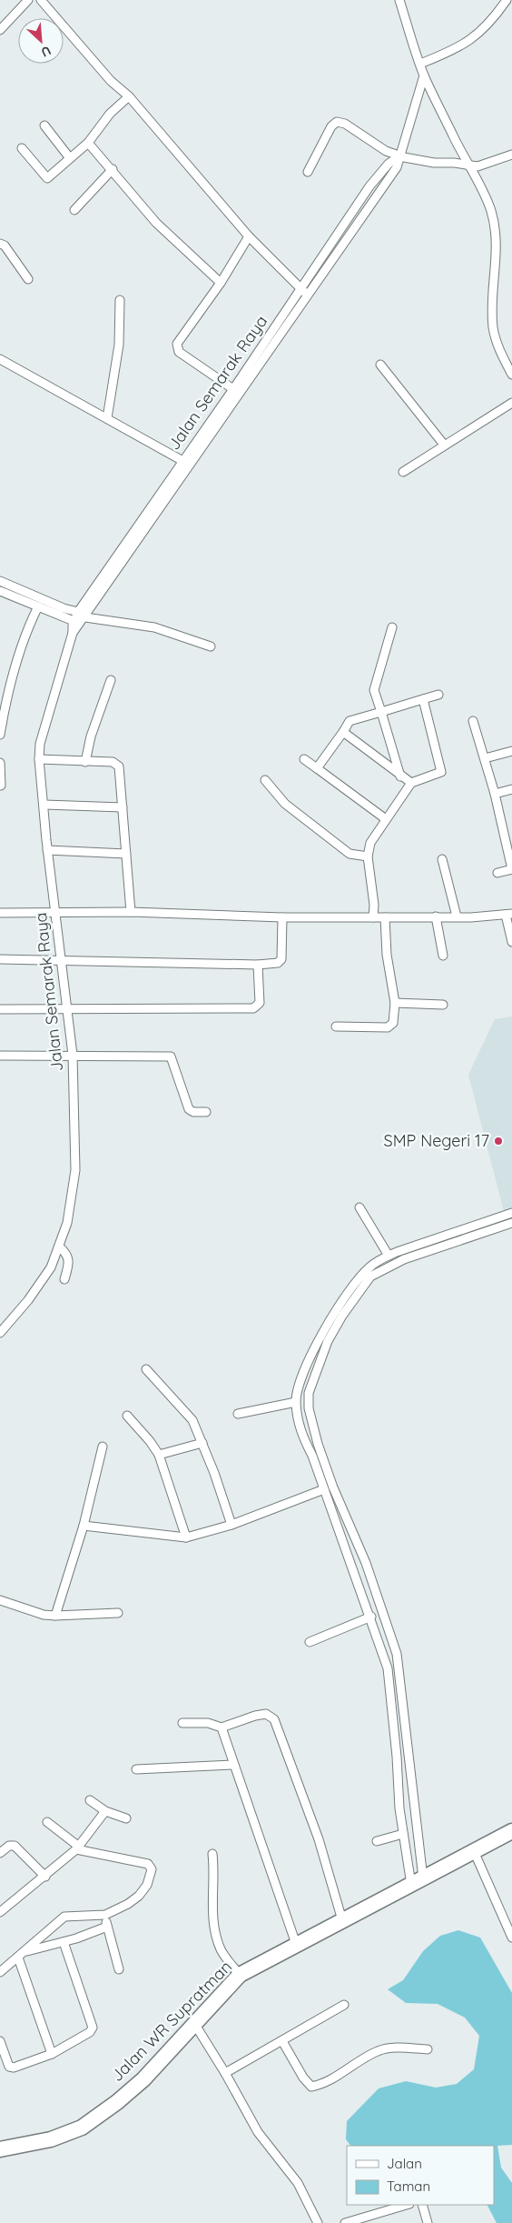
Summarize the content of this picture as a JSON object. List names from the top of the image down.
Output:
{
  "streets": {
    "highway": ["Jalan WR Supratman"],
    "street": ["Jalan Semarak Raya"]
  },
  "places": ["SMP Negeri 17"],
  "legend": ["Jalan", "Taman"],
  "north": "bottom right"
}
